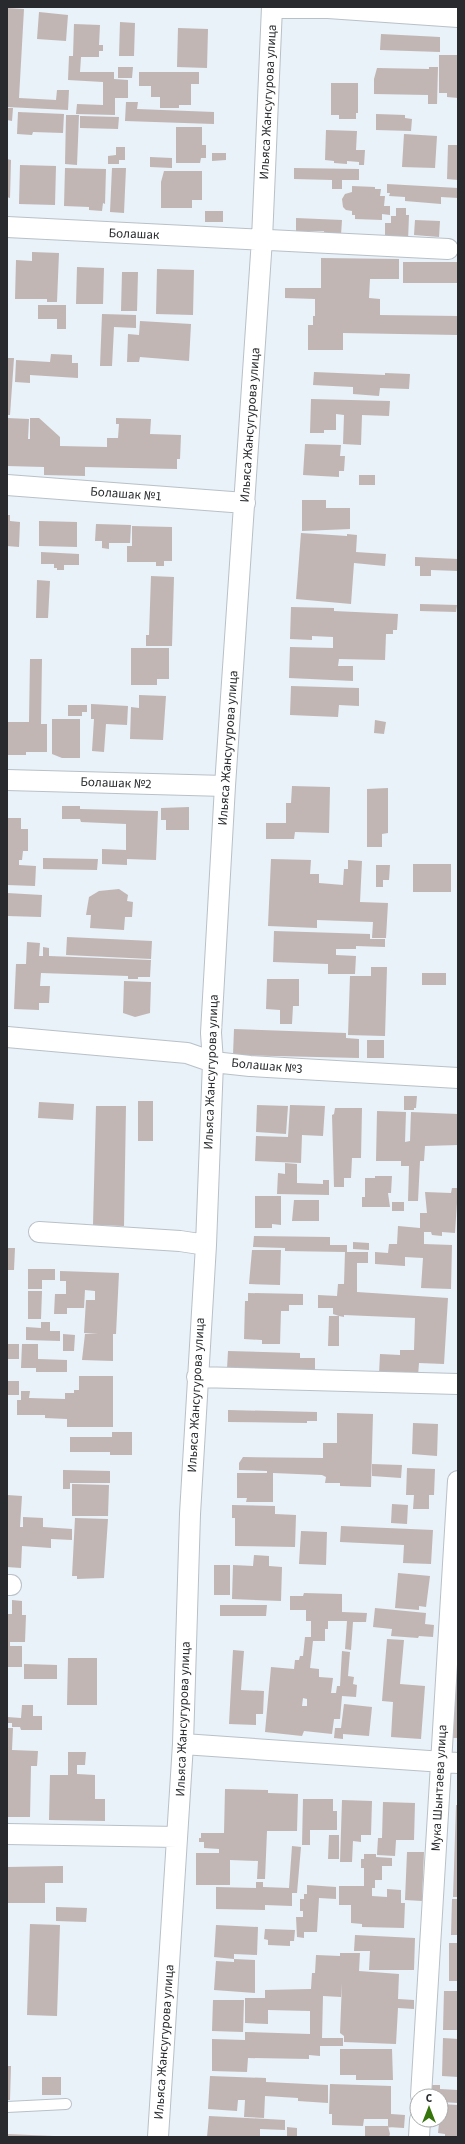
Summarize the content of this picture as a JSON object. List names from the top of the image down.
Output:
{
  "streets": {
    "street": [
      "Ильяса Жансугурова улица",
      "Болашак",
      "Болашак №1",
      "Болашак №2",
      "Болашак №3",
      "Мука Шынтаева улица"
    ]
  },
  "crossings": [
    ["Ильяса Жансугурова улица", "Болашак"],
    ["Ильяса Жансугурова улица", "Болашак №1"],
    ["Ильяса Жансугурова улица", "Болашак №2"],
    ["Ильяса Жансугурова улица", "Болашак №3"]
  ],
  "north": "top"
}
